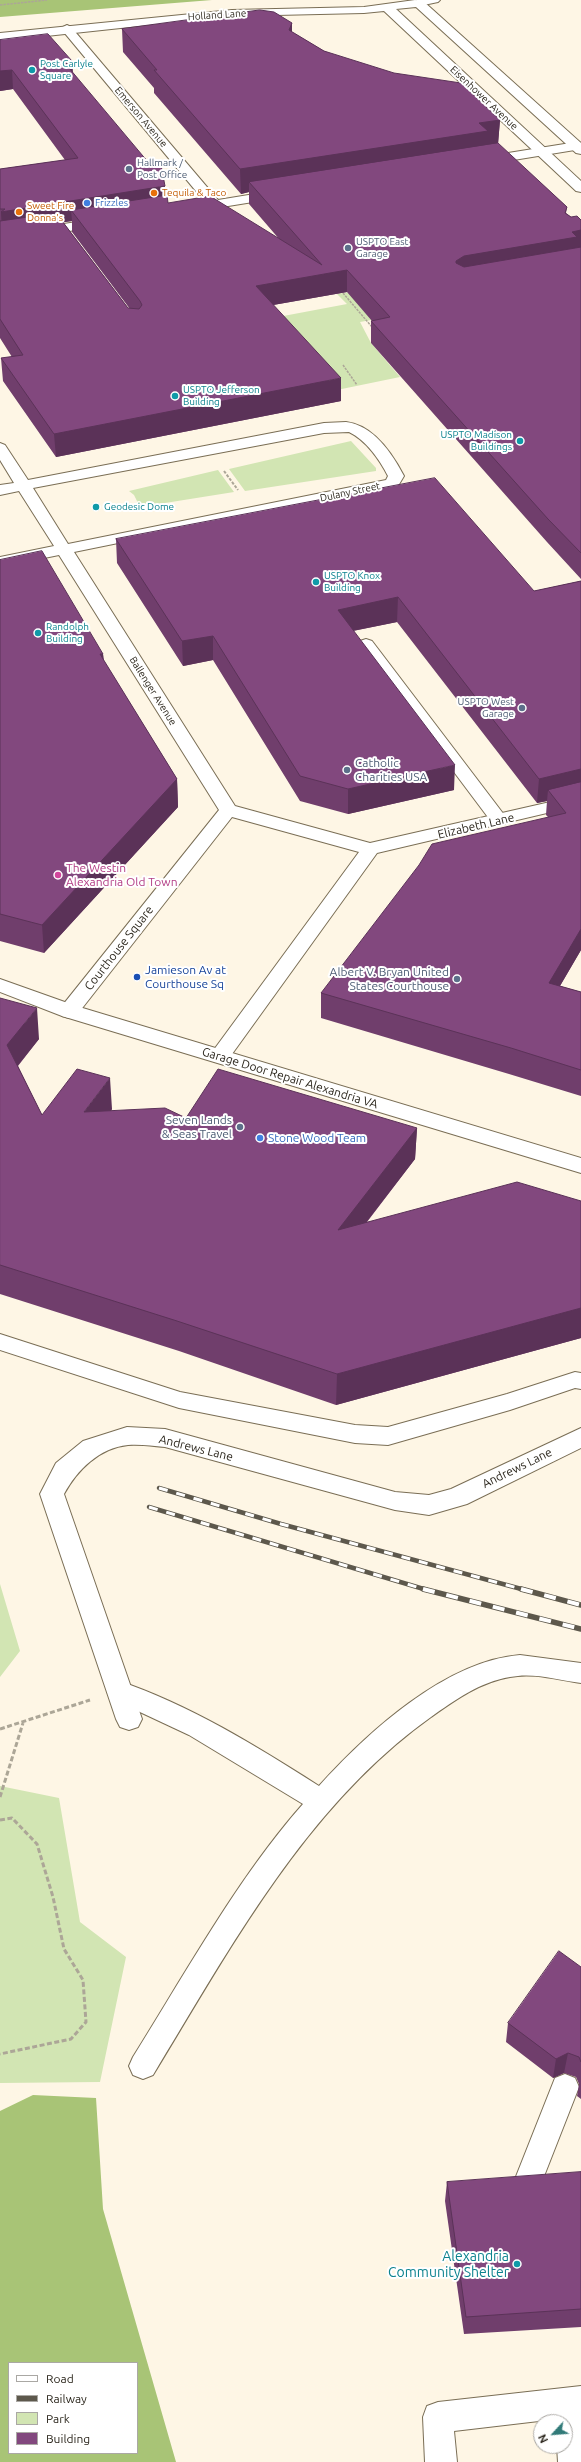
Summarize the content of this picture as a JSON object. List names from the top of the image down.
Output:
{
  "streets": {
    "street": [
      "Holland Lane",
      "Eisenhower Avenue",
      "Emerson Avenue",
      "Dulany Street",
      "Ballenger Avenue",
      "Elizabeth Lane",
      "Courthouse Square",
      "Garage Door Repair Alexandria VA",
      "Andrews Lane"
    ]
  },
  "crossings": [
    ["Holland Lane", "Eisenhower Avenue"],
    ["Holland Lane", "Emerson Avenue"],
    ["Dulany Street", "Ballenger Avenue"],
    ["Ballenger Avenue", "Courthouse Square"],
    ["Courthouse Square", "Garage Door Repair Alexandria VA"]
  ],
  "places": [
    "Post Carlyle Square",
    "Hallmark / Post Office",
    "Tequila & Taco",
    "Frizzles",
    "Sweet Fire Donna's",
    "USPTO East Garage",
    "USPTO Jefferson Building",
    "USPTO Madison Buildings",
    "Geodesic Dome",
    "USPTO Knox Building",
    "Randolph Building",
    "USPTO West Garage",
    "Catholic Charities USA",
    "The Westin Alexandria Old Town",
    "Jamieson Av at Courthouse Sq",
    "Albert V. Bryan United States Courthouse",
    "Seven Lands & Seas Travel",
    "Stone Wood Team",
    "Alexandria Community Shelter"
  ],
  "legend": [
    "Road",
    "Railway",
    "Park",
    "Building"
  ],
  "north": "bottom left"
}
